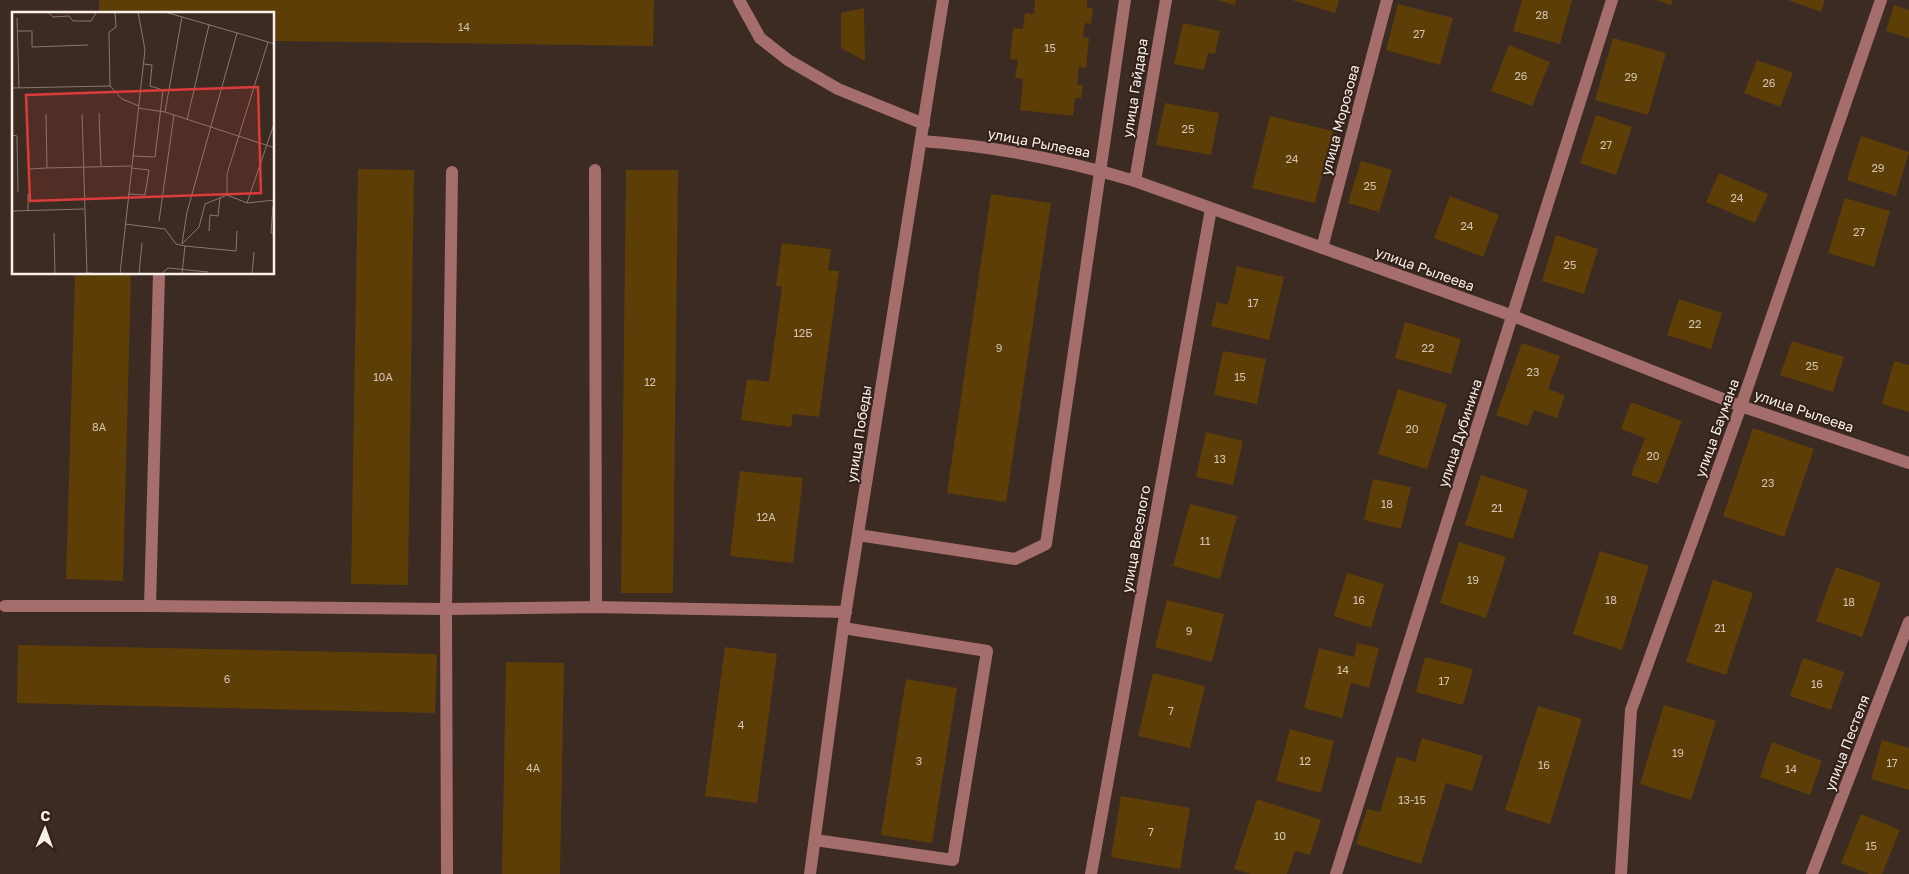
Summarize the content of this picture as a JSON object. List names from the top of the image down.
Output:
{
  "streets": {
    "street": [
      "улица Гайдара",
      "улица Морозова",
      "улица Рылеева",
      "улица Баумана",
      "улица Дубинина",
      "улица Победы",
      "улица Веселого",
      "улица Пестеля"
    ]
  },
  "crossings": [
    ["улица Гайдара", "улица Рылеева"],
    ["улица Морозова", "улица Рылеева"],
    ["улица Рылеева", "улица Баумана"],
    ["улица Рылеева", "улица Дубинина"],
    ["улица Рылеева", "улица Победы"],
    ["улица Рылеева", "улица Веселого"]
  ],
  "house_numbers": [
    "28",
    "14",
    "27",
    "15",
    "26",
    "29",
    "26",
    "25",
    "27",
    "24",
    "29",
    "25",
    "24",
    "24",
    "27",
    "25",
    "17",
    "22",
    "12Б",
    "9",
    "22",
    "25",
    "23",
    "10А",
    "15",
    "12",
    "8А",
    "20",
    "20",
    "13",
    "23",
    "18",
    "21",
    "12А",
    "11",
    "19",
    "16",
    "18",
    "18",
    "21",
    "9",
    "14",
    "6",
    "17",
    "16",
    "7",
    "4",
    "19",
    "3",
    "12",
    "17",
    "16",
    "4А",
    "14",
    "13-15",
    "7",
    "10",
    "15"
  ],
  "north": "top"
}
